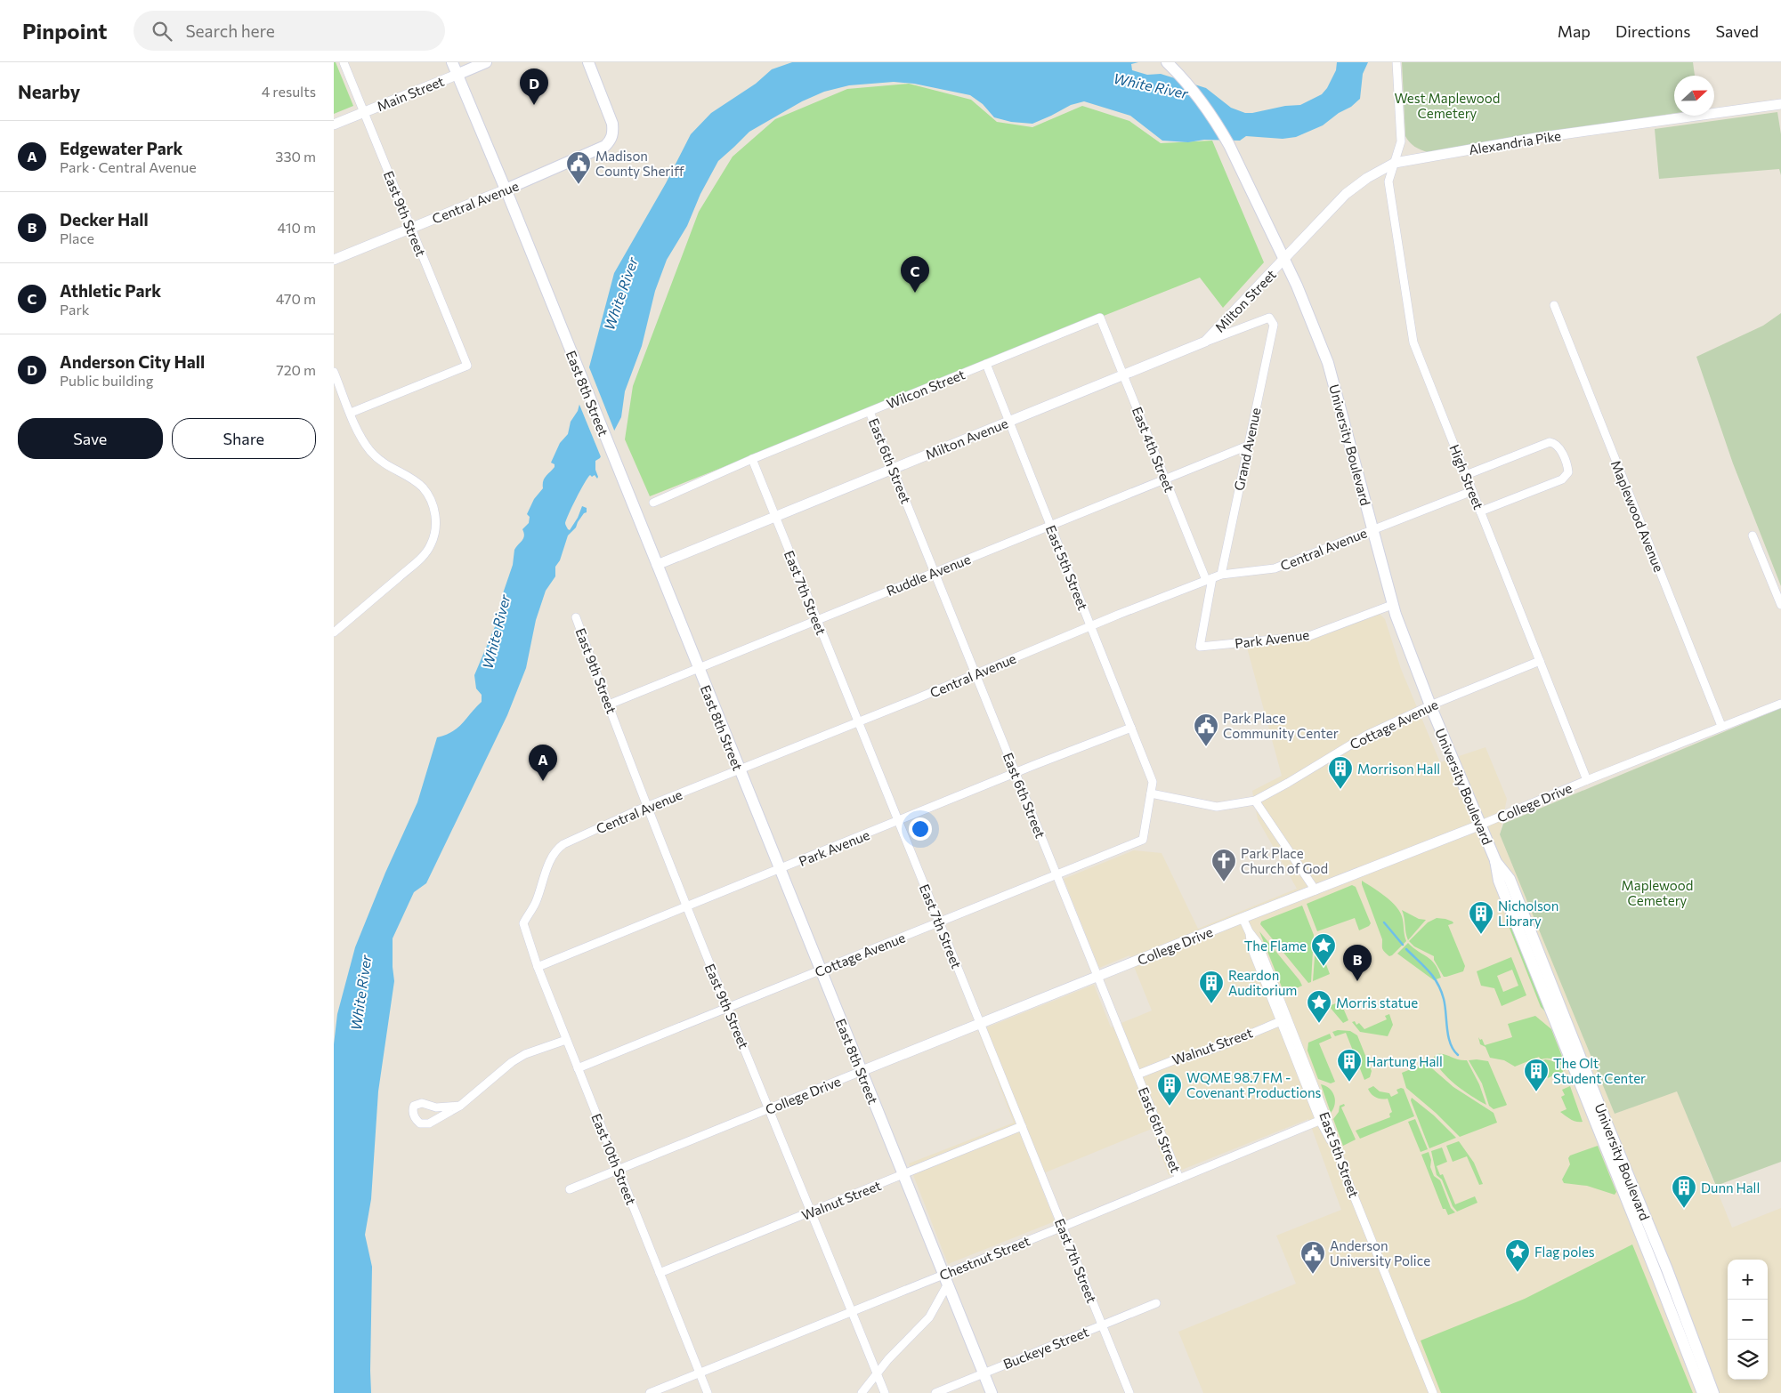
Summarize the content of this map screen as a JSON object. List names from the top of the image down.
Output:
{
  "streets": {
    "main road": [
      "Main Street",
      "Central Avenue",
      "East 8th Street",
      "University Boulevard"
    ],
    "street": [
      "Alexandria Pike",
      "East 9th Street",
      "Milton Street",
      "Wilcon Street",
      "Milton Avenue",
      "East 4th Street",
      "Grand Avenue",
      "East 6th Street",
      "High Street",
      "Maplewood Avenue",
      "East 5th Street",
      "Ruddle Avenue",
      "East 7th Street",
      "Park Avenue",
      "Cottage Avenue",
      "College Drive",
      "Walnut Street",
      "East 10th Street",
      "Chestnut Street",
      "Buckeye Street"
    ]
  },
  "crossings": [
    ["Main Street", "East 9th Street"],
    ["Main Street", "East 8th Street"],
    ["Alexandria Pike", "Milton Street"],
    ["Alexandria Pike", "University Boulevard"],
    ["Alexandria Pike", "High Street"],
    ["Central Avenue", "East 9th Street"],
    ["Central Avenue", "East 8th Street"],
    ["Central Avenue", "University Boulevard"],
    ["Central Avenue", "East 4th Street"],
    ["Central Avenue", "Grand Avenue"],
    ["Central Avenue", "East 6th Street"],
    ["Central Avenue", "High Street"],
    ["Central Avenue", "East 5th Street"],
    ["Central Avenue", "East 7th Street"],
    ["Central Avenue", "Park Avenue"],
    ["Central Avenue", "East 10th Street"],
    ["East 9th Street", "Ruddle Avenue"],
    ["East 9th Street", "Park Avenue"],
    ["East 9th Street", "Cottage Avenue"],
    ["East 9th Street", "College Drive"],
    ["East 9th Street", "Walnut Street"],
    ["East 9th Street", "Chestnut Street"],
    ["Milton Street", "Milton Avenue"],
    ["Milton Street", "University Boulevard"],
    ["Wilcon Street", "East 4th Street"],
    ["Wilcon Street", "East 6th Street"],
    ["Wilcon Street", "East 5th Street"],
    ["Wilcon Street", "East 7th Street"],
    ["East 8th Street", "Milton Avenue"],
    ["East 8th Street", "Ruddle Avenue"],
    ["East 8th Street", "Park Avenue"],
    ["East 8th Street", "Cottage Avenue"],
    ["East 8th Street", "College Drive"],
    ["East 8th Street", "Walnut Street"],
    ["East 8th Street", "Chestnut Street"],
    ["East 8th Street", "Buckeye Street"],
    ["Milton Avenue", "East 4th Street"],
    ["Milton Avenue", "Grand Avenue"],
    ["Milton Avenue", "East 6th Street"],
    ["Milton Avenue", "East 5th Street"],
    ["Milton Avenue", "East 7th Street"],
    ["University Boulevard", "Park Avenue"],
    ["University Boulevard", "Cottage Avenue"],
    ["University Boulevard", "College Drive"],
    ["East 4th Street", "Ruddle Avenue"],
    ["East 4th Street", "Park Avenue"],
    ["Grand Avenue", "Ruddle Avenue"],
    ["East 6th Street", "Ruddle Avenue"],
    ["East 6th Street", "Park Avenue"],
    ["East 6th Street", "Cottage Avenue"],
    ["East 6th Street", "College Drive"],
    ["East 6th Street", "Walnut Street"],
    ["East 6th Street", "Chestnut Street"],
    ["High Street", "Cottage Avenue"],
    ["High Street", "College Drive"],
    ["Maplewood Avenue", "College Drive"],
    ["East 5th Street", "Ruddle Avenue"],
    ["East 5th Street", "Park Avenue"],
    ["East 5th Street", "Cottage Avenue"],
    ["East 5th Street", "College Drive"],
    ["East 5th Street", "Walnut Street"],
    ["Ruddle Avenue", "East 7th Street"],
    ["East 7th Street", "Park Avenue"],
    ["East 7th Street", "Cottage Avenue"],
    ["East 7th Street", "College Drive"],
    ["East 7th Street", "Walnut Street"],
    ["East 7th Street", "Chestnut Street"],
    ["East 7th Street", "Buckeye Street"],
    ["Park Avenue", "East 10th Street"],
    ["Cottage Avenue", "East 10th Street"],
    ["College Drive", "East 10th Street"],
    ["Walnut Street", "East 10th Street"],
    ["East 10th Street", "Chestnut Street"]
  ],
  "water": ["White River"],
  "parks": ["West Maplewood Cemetery", "Maplewood Cemetery"],
  "places": {
    "public building": ["Madison County Sheriff", "Park Place Community Center", "Anderson University Police"],
    "building": [
      "Morrison Hall",
      "Nicholson Library",
      "Reardon Auditorium",
      "Hartung Hall",
      "The Olt Student Center",
      "WQME 98.7 FM - Covenant Productions",
      "Dunn Hall"
    ],
    "church": ["Park Place Church of God"],
    "place": ["The Flame", "Morris statue", "Flag poles"]
  },
  "north": "right",
  "page": {
    "header": "Pinpoint",
    "search": "Search here",
    "nav": ["Map", "Directions", "Saved"],
    "heading": ["Nearby", "4 results"],
    "pins": [
      "D",
      "C",
      "A",
      "B"
    ],
    "list": [
      {
        "mark": "A",
        "name": "Edgewater Park",
        "note": "Park · Central Avenue",
        "value": "330 m"
      },
      {
        "mark": "B",
        "name": "Decker Hall",
        "note": "Place",
        "value": "410 m"
      },
      {
        "mark": "C",
        "name": "Athletic Park",
        "note": "Park",
        "value": "470 m"
      },
      {
        "mark": "D",
        "name": "Anderson City Hall",
        "note": "Public building",
        "value": "720 m"
      }
    ],
    "buttons": ["Save", "Share"],
    "map_buttons": ["+", "−"]
  }
}
